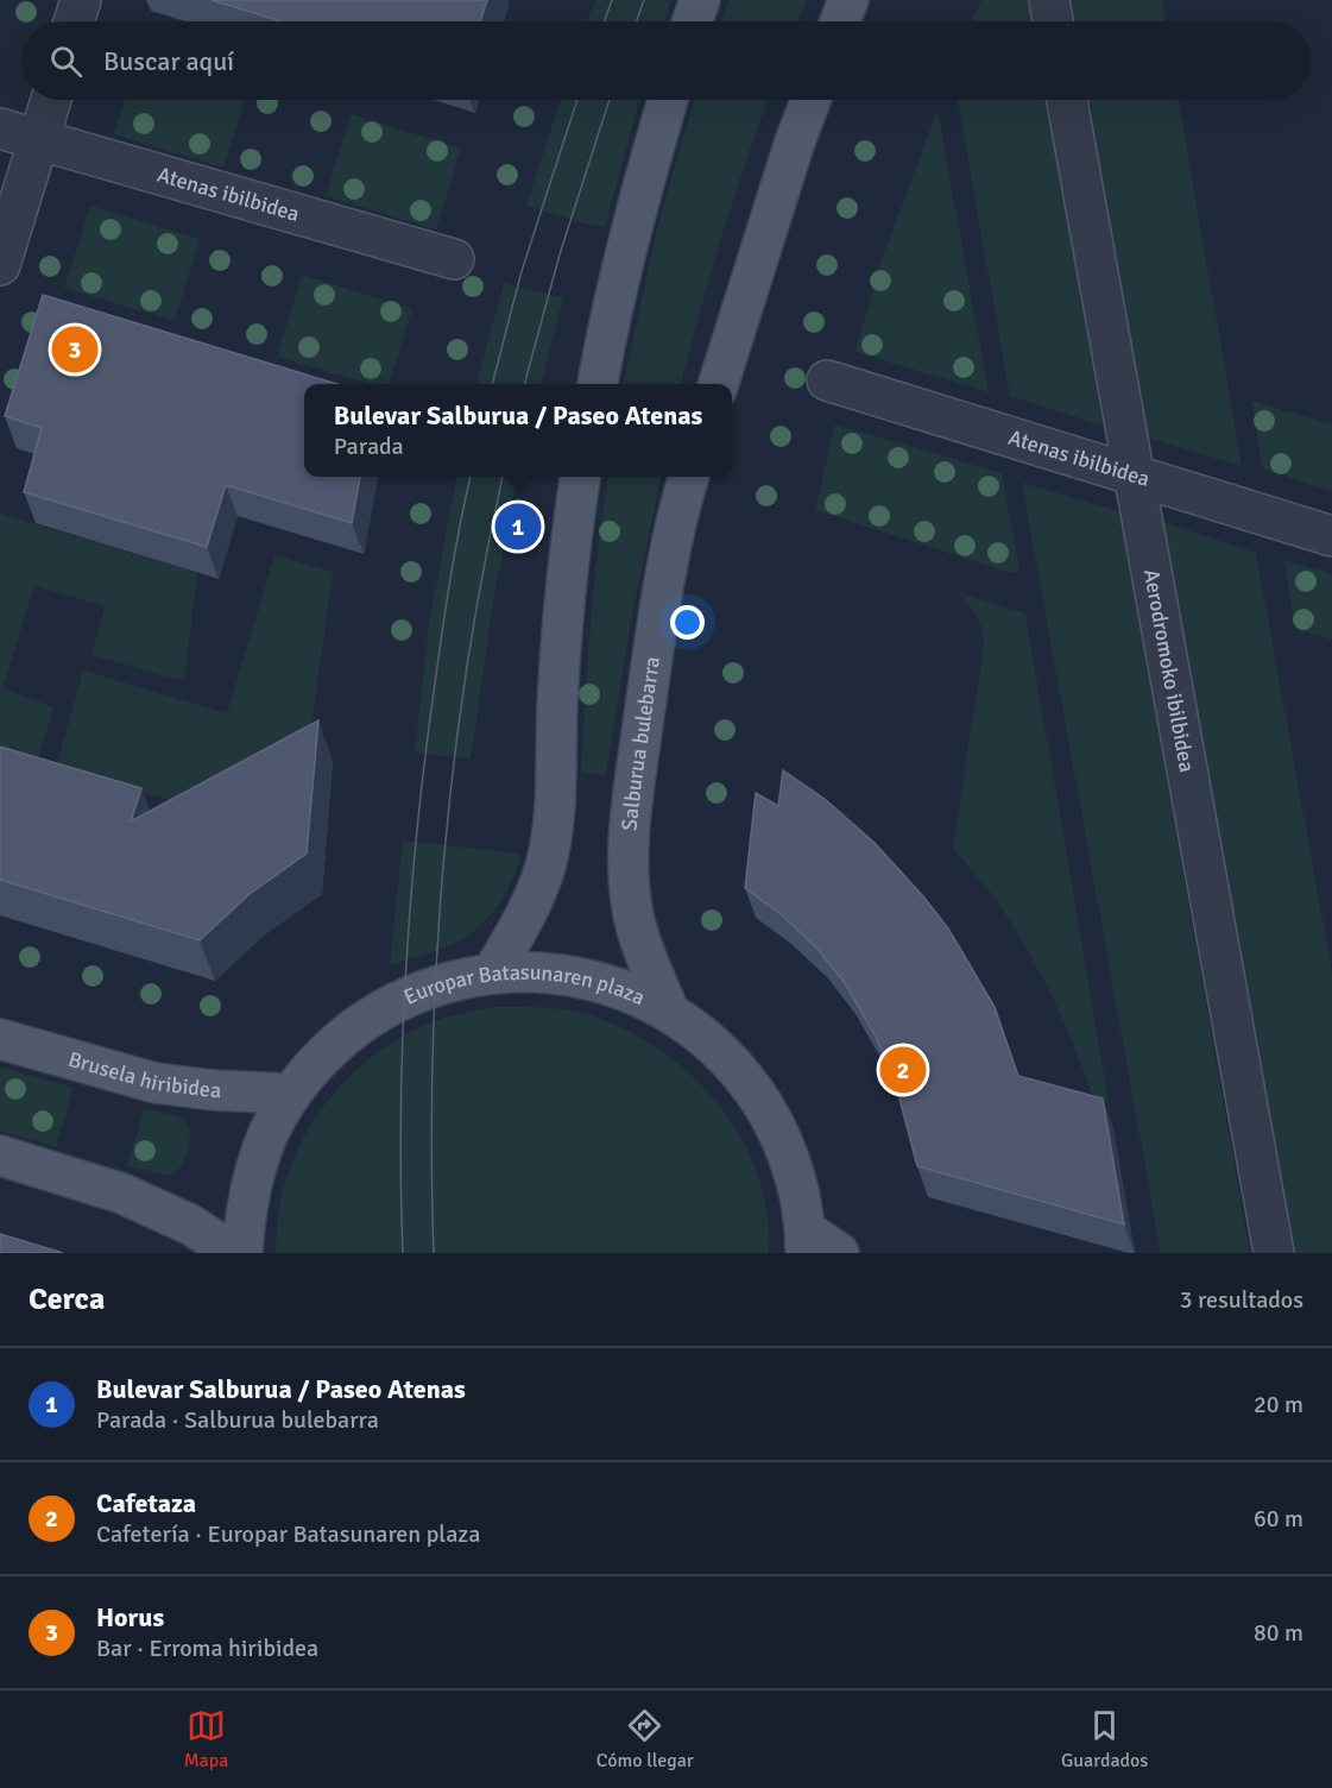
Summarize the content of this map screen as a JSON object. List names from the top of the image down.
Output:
{
  "streets": {
    "main road": ["Salburua bulebarra", "Europar Batasunaren plaza", "Brusela hiribidea"],
    "street": ["Atenas ibilbidea", "Aerodromoko ibilbidea"]
  },
  "crossings": [
    ["Atenas ibilbidea", "Aerodromoko ibilbidea"],
    ["Salburua bulebarra", "Europar Batasunaren plaza"],
    ["Europar Batasunaren plaza", "Brusela hiribidea"]
  ],
  "page": {
    "search": "Buscar aquí",
    "pins": ["3", "1", "2"],
    "popup": ["Bulevar Salburua / Paseo Atenas", "Parada"],
    "heading": ["Cerca", "3 resultados"],
    "list": [
      {
        "mark": "1",
        "name": "Bulevar Salburua / Paseo Atenas",
        "note": "Parada · Salburua bulebarra",
        "value": "20 m"
      },
      {
        "mark": "2",
        "name": "Cafetaza",
        "note": "Cafetería · Europar Batasunaren plaza",
        "value": "60 m"
      },
      {
        "mark": "3",
        "name": "Horus",
        "note": "Bar · Erroma hiribidea",
        "value": "80 m"
      }
    ],
    "nav": ["Mapa", "Cómo llegar", "Guardados"]
  }
}
